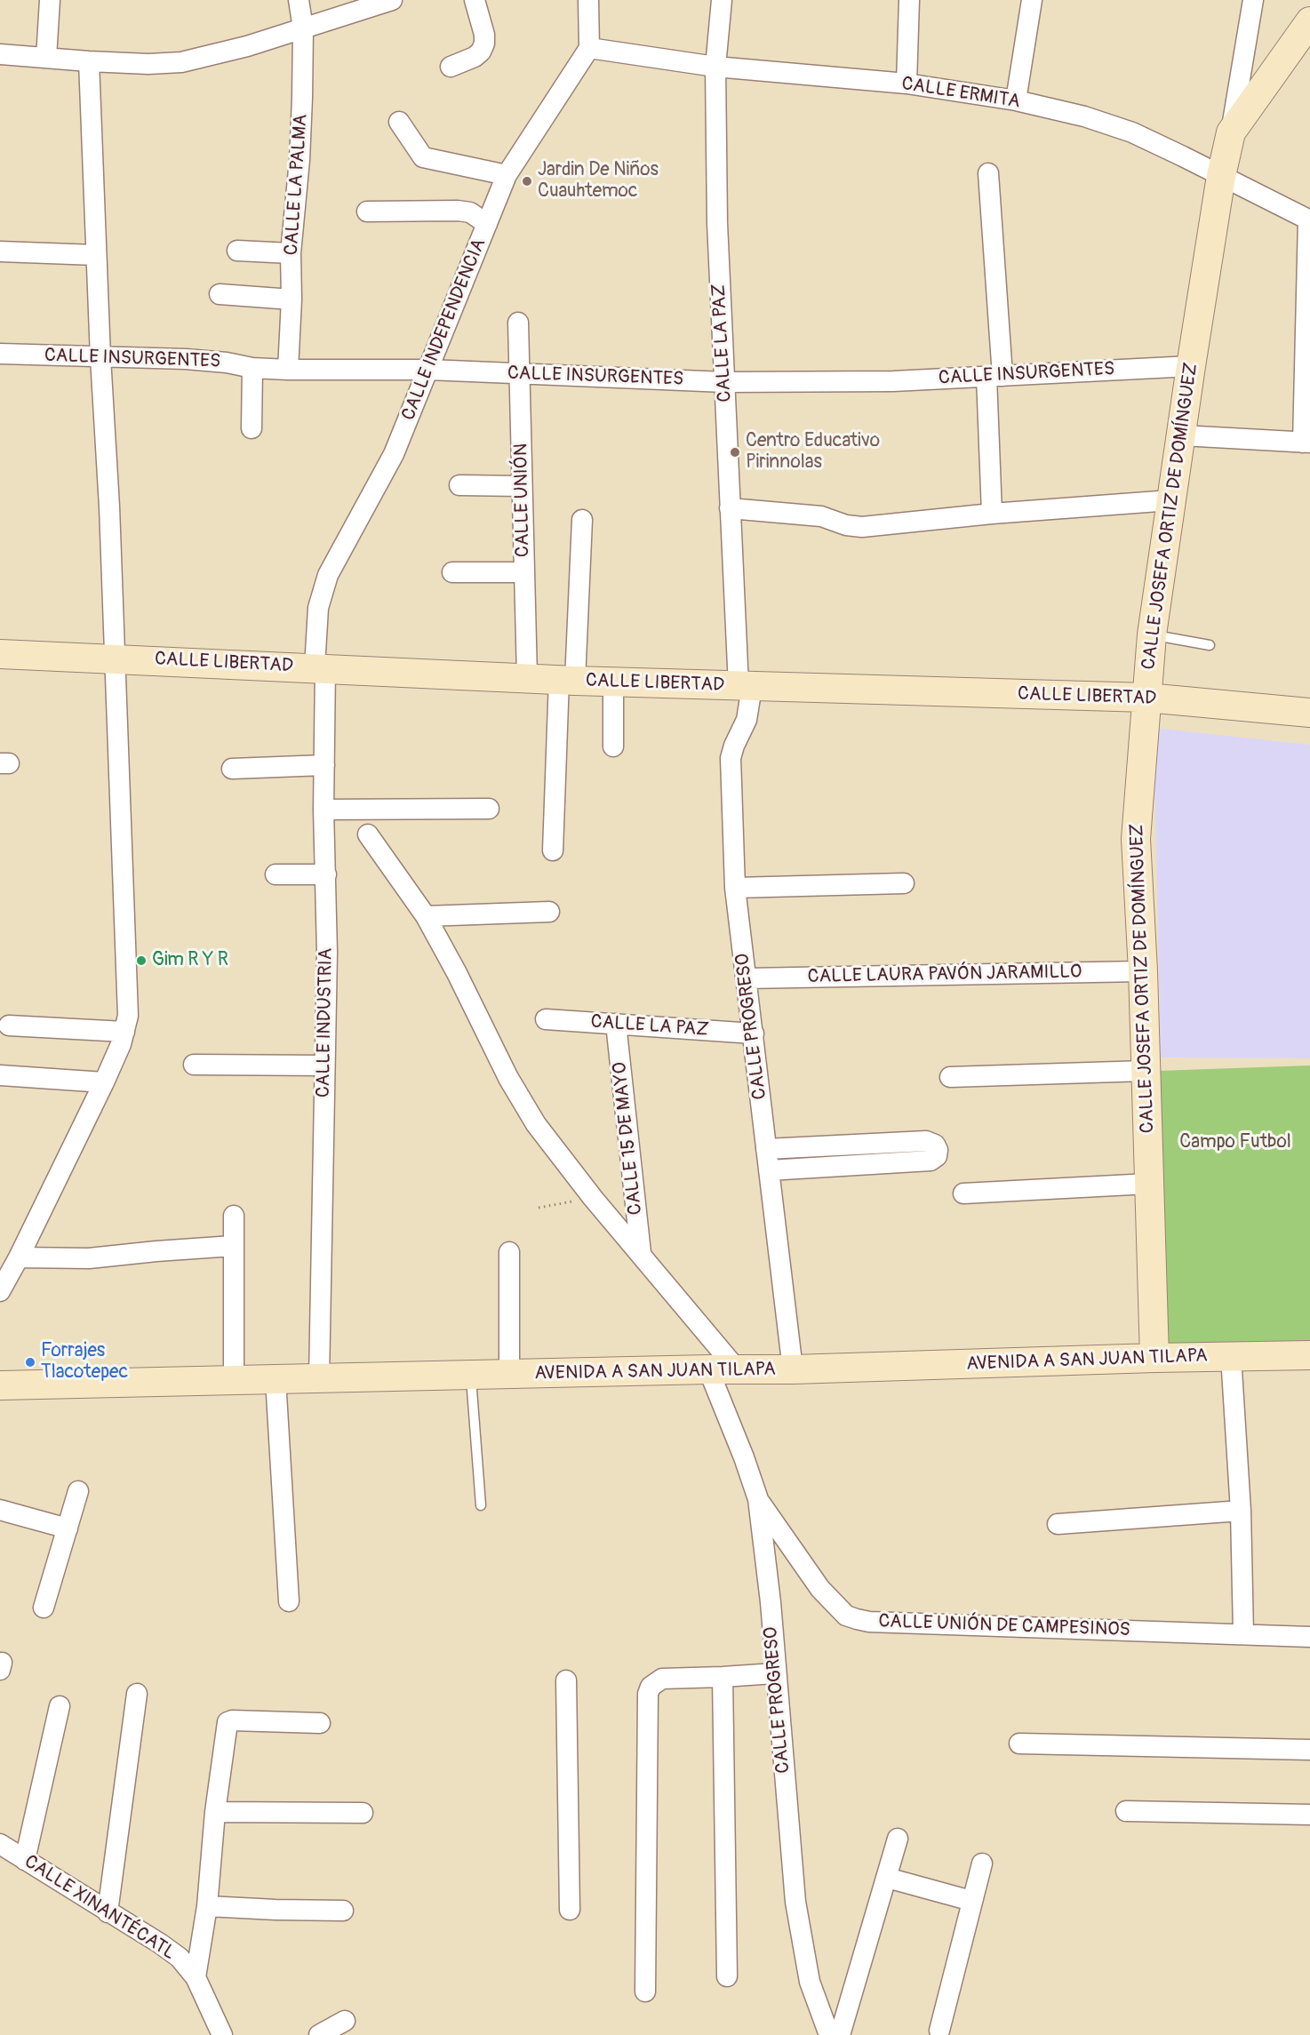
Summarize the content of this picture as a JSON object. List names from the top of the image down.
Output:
{
  "streets": {
    "main road": ["CALLE JOSEFA ORTIZ DE DOMÍNGUEZ", "CALLE LIBERTAD", "AVENIDA A SAN JUAN TILAPA"],
    "street": [
      "CALLE ERMITA",
      "CALLE LA PALMA",
      "CALLE INDEPENDENCIA",
      "CALLE LA PAZ",
      "CALLE INSURGENTES",
      "CALLE UNIÓN",
      "CALLE LAURA PAVÓN JARAMILLO",
      "CALLE INDUSTRIA",
      "CALLE PROGRESO",
      "CALLE 15 DE MAYO",
      "CALLE UNIÓN DE CAMPESINOS",
      "CALLE XINANTÉCATL"
    ]
  },
  "crossings": [
    ["CALLE ERMITA", "CALLE INDEPENDENCIA"],
    ["CALLE ERMITA", "CALLE LA PAZ"],
    ["CALLE ERMITA", "CALLE JOSEFA ORTIZ DE DOMÍNGUEZ"],
    ["CALLE LA PALMA", "CALLE INSURGENTES"],
    ["CALLE INDEPENDENCIA", "CALLE INSURGENTES"],
    ["CALLE INDEPENDENCIA", "CALLE LIBERTAD"],
    ["CALLE INDEPENDENCIA", "CALLE INDUSTRIA"],
    ["CALLE LA PAZ", "CALLE INSURGENTES"],
    ["CALLE LA PAZ", "CALLE LIBERTAD"],
    ["CALLE LA PAZ", "CALLE PROGRESO"],
    ["CALLE LA PAZ", "CALLE 15 DE MAYO"],
    ["CALLE INSURGENTES", "CALLE UNIÓN"],
    ["CALLE INSURGENTES", "CALLE JOSEFA ORTIZ DE DOMÍNGUEZ"],
    ["CALLE UNIÓN", "CALLE LIBERTAD"],
    ["CALLE JOSEFA ORTIZ DE DOMÍNGUEZ", "CALLE LIBERTAD"],
    ["CALLE JOSEFA ORTIZ DE DOMÍNGUEZ", "CALLE LAURA PAVÓN JARAMILLO"],
    ["CALLE JOSEFA ORTIZ DE DOMÍNGUEZ", "AVENIDA A SAN JUAN TILAPA"],
    ["CALLE LIBERTAD", "CALLE INDUSTRIA"],
    ["CALLE LIBERTAD", "CALLE PROGRESO"],
    ["CALLE LAURA PAVÓN JARAMILLO", "CALLE PROGRESO"],
    ["CALLE INDUSTRIA", "AVENIDA A SAN JUAN TILAPA"],
    ["CALLE PROGRESO", "AVENIDA A SAN JUAN TILAPA"],
    ["CALLE PROGRESO", "CALLE UNIÓN DE CAMPESINOS"]
  ],
  "parks": ["Campo Futbol"],
  "places": [
    "Jardin De Niños Cuauhtemoc",
    "Centro Educativo Pirinnolas",
    "Gim R Y R",
    "Forrajes Tlacotepec"
  ]
}
